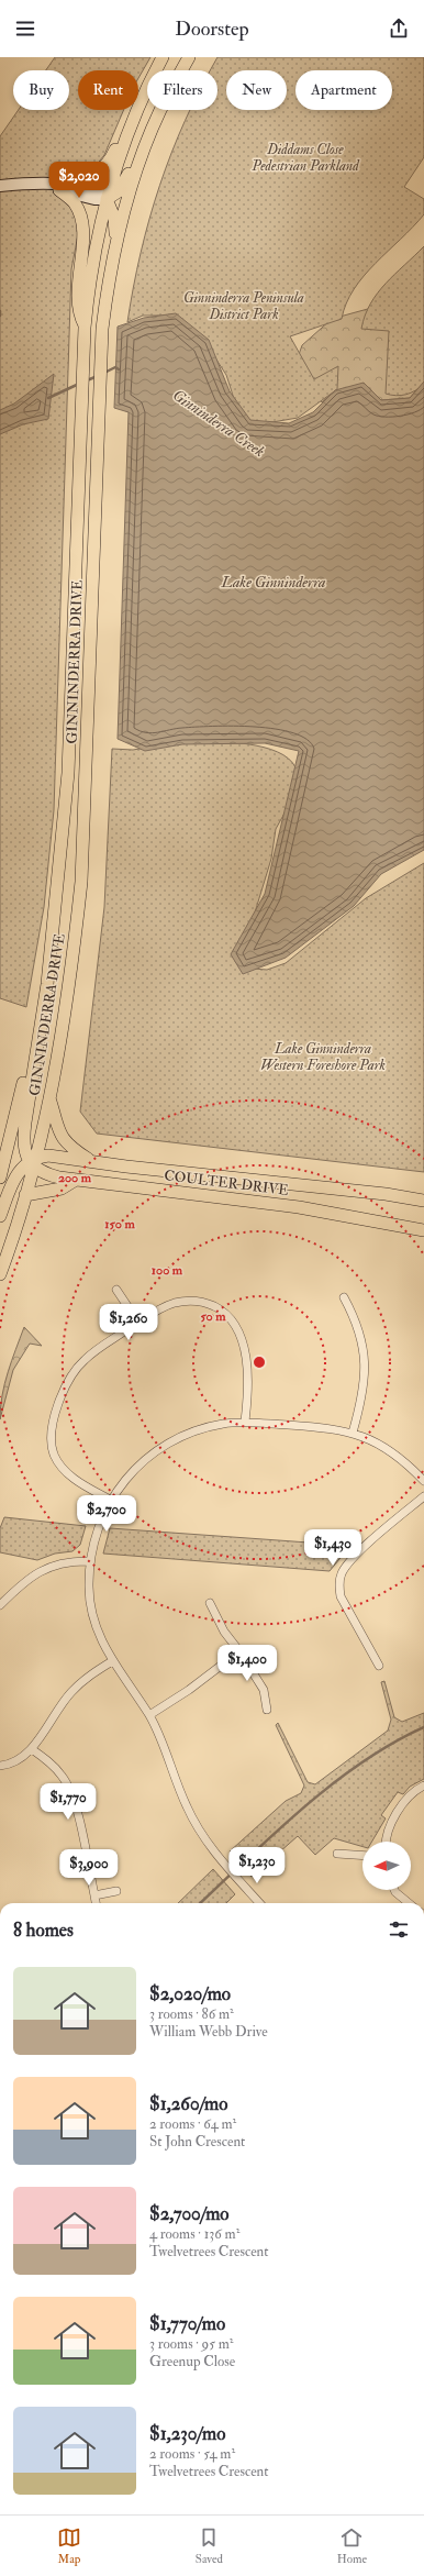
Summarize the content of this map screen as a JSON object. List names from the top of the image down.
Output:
{
  "streets": {
    "main road": ["GINNINDERRA DRIVE", "COULTER DRIVE"]
  },
  "crossings": [
    ["GINNINDERRA DRIVE", "COULTER DRIVE"]
  ],
  "water": ["Ginninderra Creek", "Lake Ginninderra"],
  "parks": ["Diddams Close Pedestrian Parkland", "Ginninderra Peninsula District Park", "Lake Ginninderra Western Foreshore Park"],
  "north": "left",
  "page": {
    "header": "Doorstep",
    "chip": [
      "Buy",
      "Rent",
      "Filters",
      "New",
      "Apartment"
    ],
    "price": [
      "$2,020",
      "$1,260",
      "$2,700",
      "$1,430",
      "$1,400",
      "$1,770",
      "$1,230",
      "$3,900"
    ],
    "heading": "8 homes",
    "list": [
      {
        "name": "$2,020/mo",
        "note": "3 rooms · 86 m² · William Webb Drive"
      },
      {
        "name": "$1,260/mo",
        "note": "2 rooms · 64 m² · St John Crescent"
      },
      {
        "name": "$2,700/mo",
        "note": "4 rooms · 136 m² · Twelvetrees Crescent"
      },
      {
        "name": "$1,770/mo",
        "note": "3 rooms · 95 m² · Greenup Close"
      },
      {
        "name": "$1,230/mo",
        "note": "2 rooms · 54 m² · Twelvetrees Crescent"
      }
    ],
    "tabs": ["Map", "Saved", "Home"]
  },
  "rings": [
    "200 m",
    "150 m",
    "100 m",
    "50 m"
  ]
}
